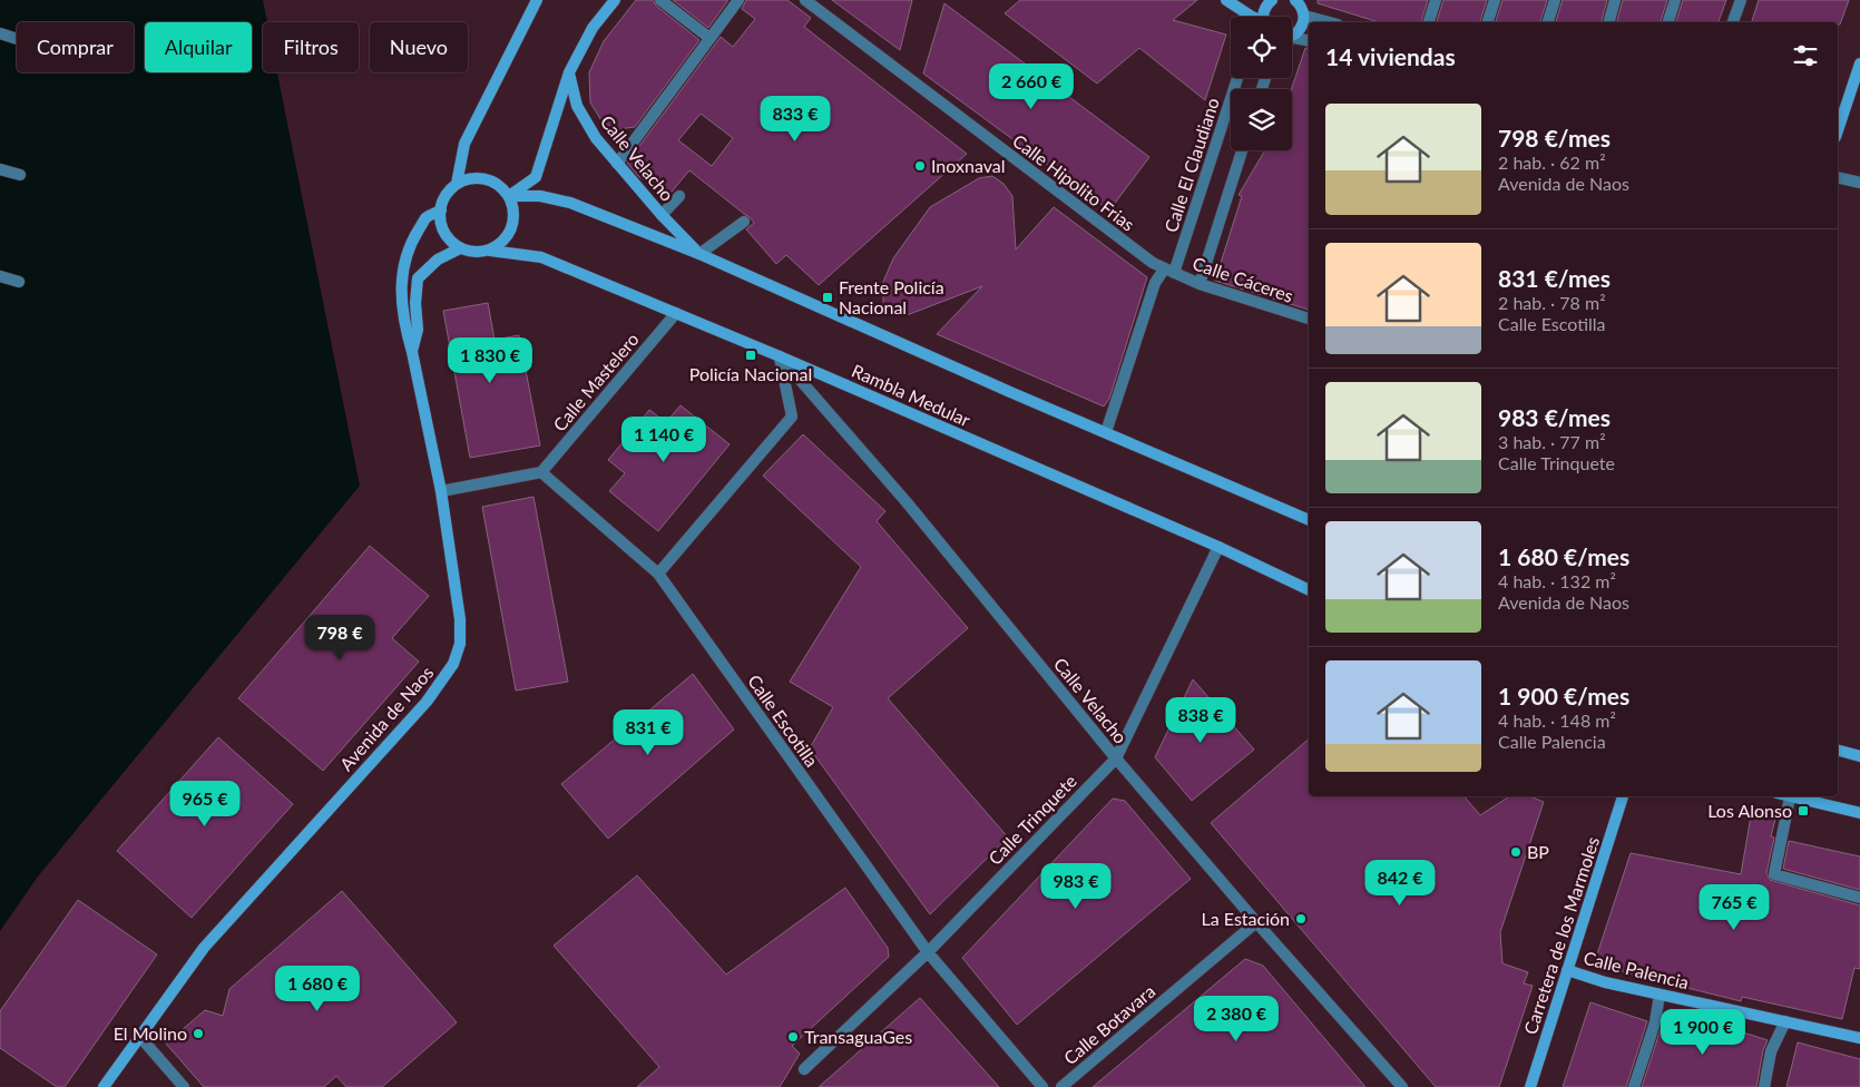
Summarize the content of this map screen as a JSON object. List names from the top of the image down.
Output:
{
  "streets": {
    "main road": [
      "Calle Velacho",
      "Rambla Medular",
      "Avenida de Naos",
      "Carretera de los Marmoles",
      "Calle Palencia"
    ],
    "street": [
      "Calle El Claudiano",
      "Calle Hipolito Frias",
      "Calle Cáceres",
      "Calle Mastelero",
      "Calle Escotilla",
      "Calle Trinquete",
      "Calle Botavara"
    ]
  },
  "crossings": [
    ["Calle Velacho", "Rambla Medular"],
    ["Calle Velacho", "Calle Trinquete"],
    ["Calle Velacho", "Calle Botavara"],
    ["Calle El Claudiano", "Calle Hipolito Frias"],
    ["Calle El Claudiano", "Calle Cáceres"],
    ["Calle Hipolito Frias", "Calle Cáceres"],
    ["Calle Mastelero", "Rambla Medular"],
    ["Calle Mastelero", "Calle Escotilla"],
    ["Rambla Medular", "Avenida de Naos"],
    ["Rambla Medular", "Calle Trinquete"],
    ["Calle Escotilla", "Calle Trinquete"],
    ["Carretera de los Marmoles", "Calle Palencia"]
  ],
  "places": {
    "other": [
      "Inoxnaval",
      "BP",
      "La Estación",
      "El Molino",
      "TransaguaGes"
    ],
    "transit": ["Frente Policía Nacional", "Policía Nacional", "Los Alonso"]
  },
  "page": {
    "chip": [
      "Comprar",
      "Alquilar",
      "Filtros",
      "Nuevo"
    ],
    "heading": "14 viviendas",
    "price": [
      "2 660 €",
      "833 €",
      "1 830 €",
      "1 140 €",
      "798 €",
      "838 €",
      "831 €",
      "965 €",
      "842 €",
      "983 €",
      "765 €",
      "1 680 €",
      "2 380 €",
      "1 900 €"
    ],
    "list": [
      {
        "name": "798 €/mes",
        "note": "2 hab. · 62 m² · Avenida de Naos"
      },
      {
        "name": "831 €/mes",
        "note": "2 hab. · 78 m² · Calle Escotilla"
      },
      {
        "name": "983 €/mes",
        "note": "3 hab. · 77 m² · Calle Trinquete"
      },
      {
        "name": "1 680 €/mes",
        "note": "4 hab. · 132 m² · Avenida de Naos"
      },
      {
        "name": "1 900 €/mes",
        "note": "4 hab. · 148 m² · Calle Palencia"
      }
    ]
  }
}
